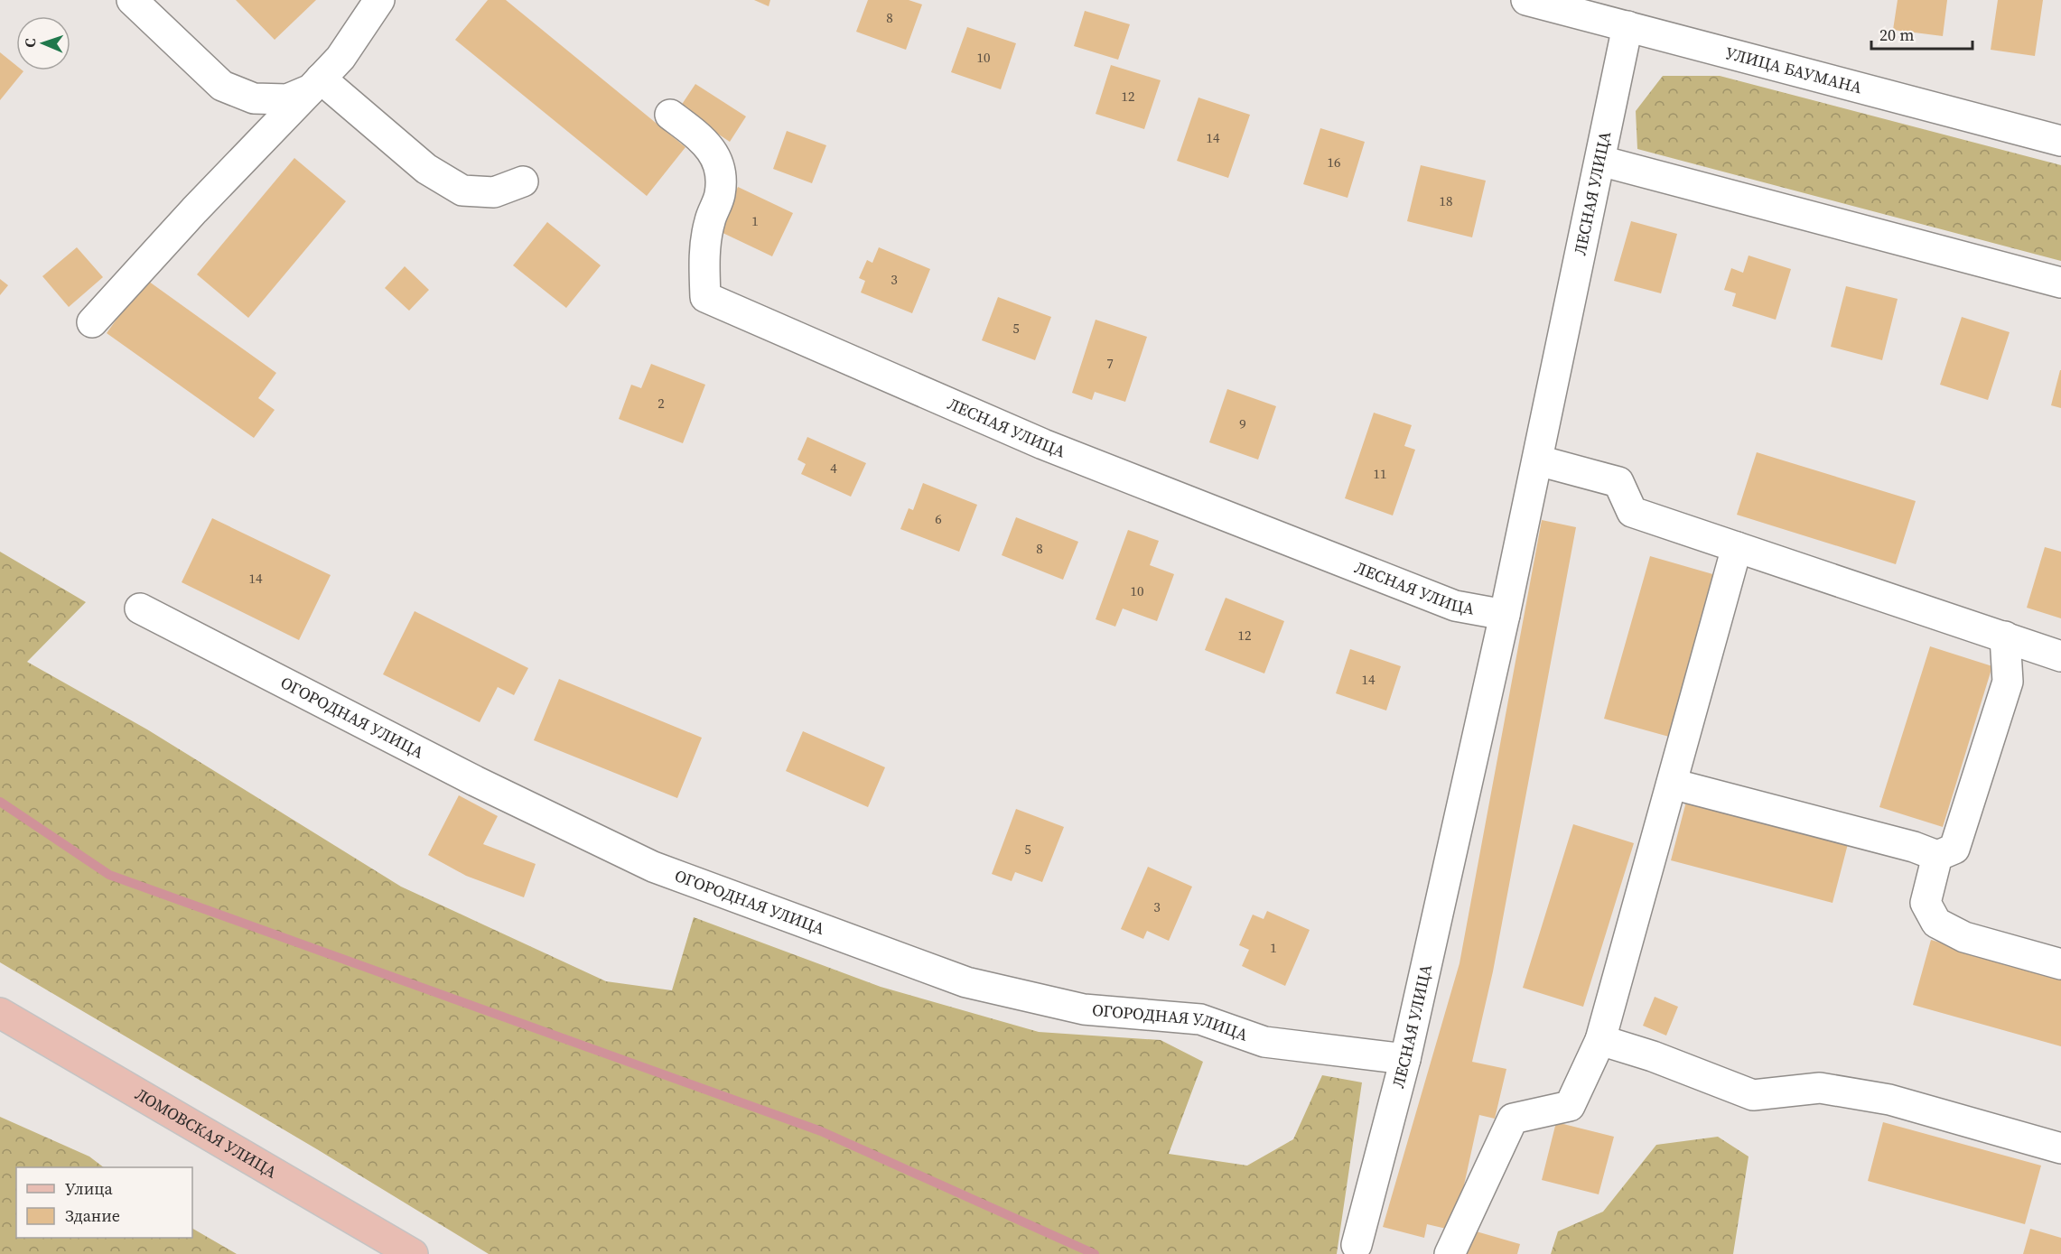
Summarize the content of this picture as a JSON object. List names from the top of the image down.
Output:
{
  "streets": {
    "main road": ["ЛОМОВСКАЯ УЛИЦА"],
    "street": ["УЛИЦА БАУМАНА", "ЛЕСНАЯ УЛИЦА", "ОГОРОДНАЯ УЛИЦА"]
  },
  "crossings": [
    ["УЛИЦА БАУМАНА", "ЛЕСНАЯ УЛИЦА"],
    ["ЛЕСНАЯ УЛИЦА", "ОГОРОДНАЯ УЛИЦА"]
  ],
  "house_numbers": [
    "8",
    "10",
    "12",
    "14",
    "16",
    "18",
    "1",
    "3",
    "5",
    "7",
    "2",
    "9",
    "4",
    "11",
    "6",
    "8",
    "14",
    "10",
    "12",
    "14",
    "5",
    "3",
    "1"
  ],
  "legend": ["Улица", "Здание"],
  "scale_bar": "20 m",
  "north": "left"
}
